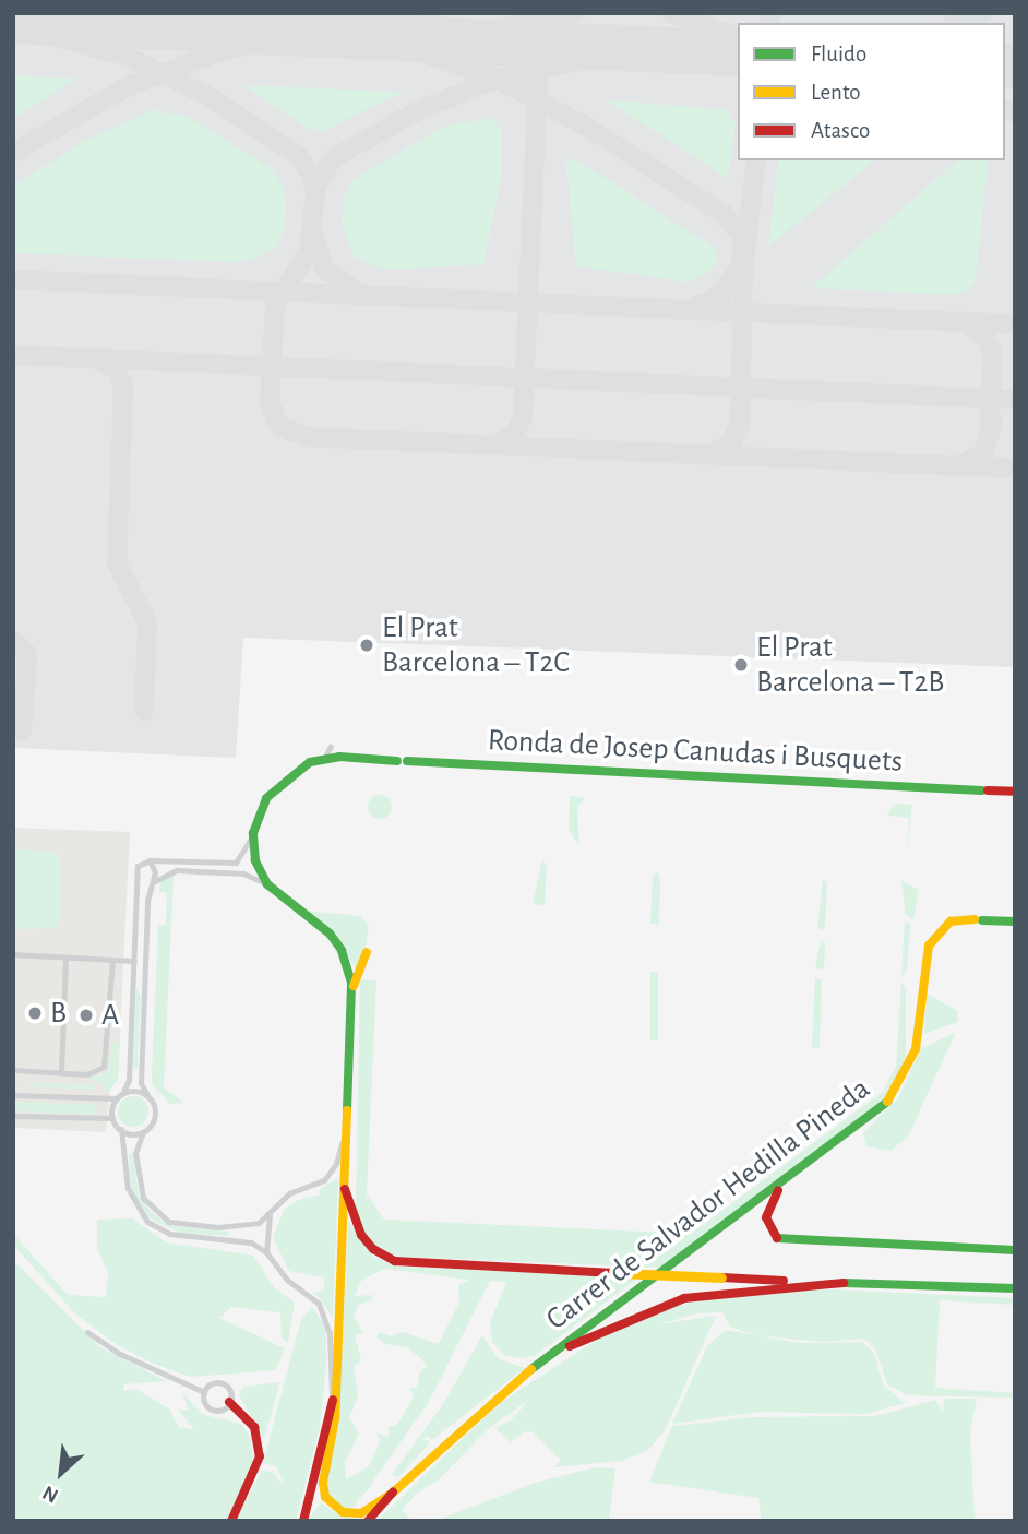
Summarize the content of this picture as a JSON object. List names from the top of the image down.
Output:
{
  "streets": {
    "main road": ["Ronda de Josep Canudas i Busquets", "Carrer de Salvador Hedilla Pineda"]
  },
  "places": [
    "El Prat Barcelona – T2C",
    "El Prat Barcelona – T2B",
    "B",
    "A"
  ],
  "legend": ["Fluido", "Lento", "Atasco"],
  "north": "bottom left"
}
